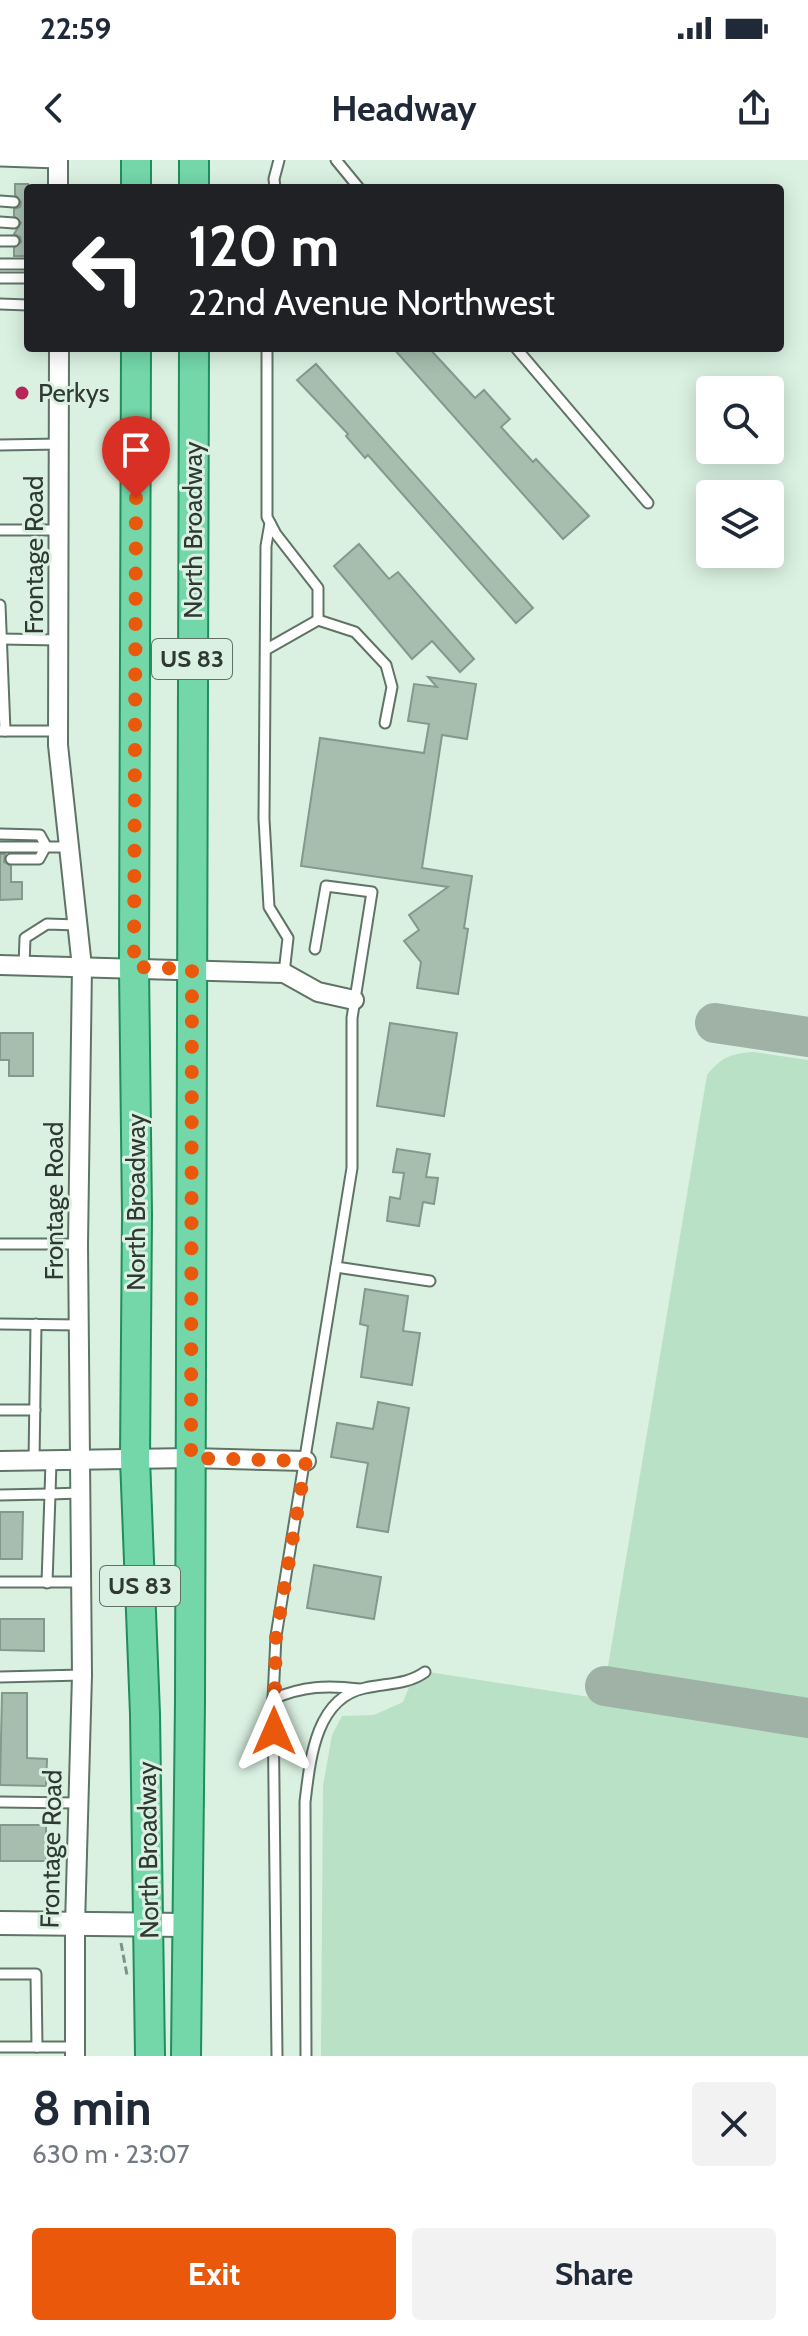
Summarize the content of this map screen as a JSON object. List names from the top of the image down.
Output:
{
  "streets": {
    "main road": ["North Broadway", "US 83"],
    "street": ["Frontage Road"]
  },
  "places": ["Perkys"],
  "page": {
    "status": "22:59",
    "header": "Headway",
    "turn": ["120 m", "22nd Avenue Northwest"],
    "heading": ["8 min", "630 m · 23:07"],
    "buttons": ["Exit", "Share"]
  }
}
